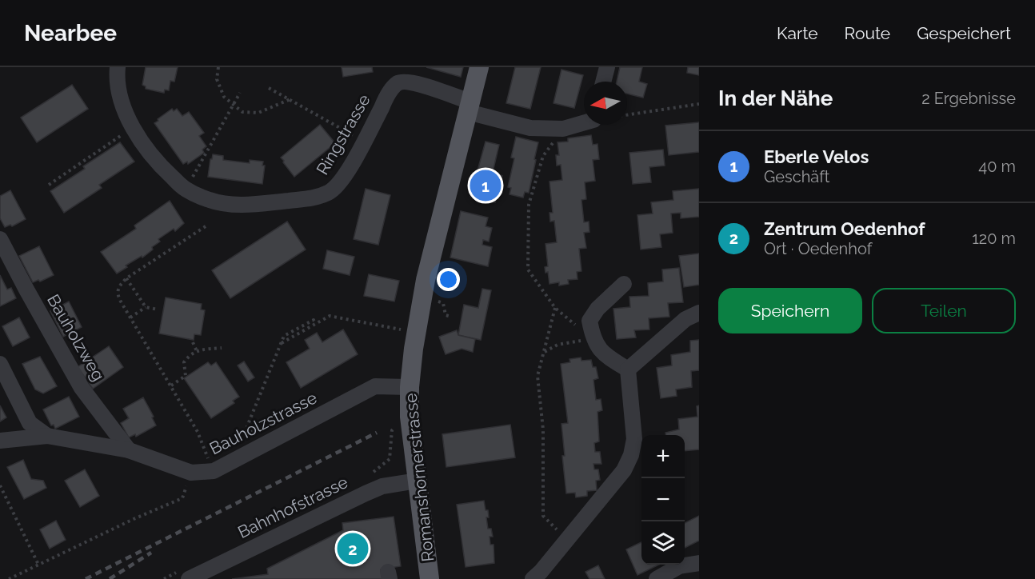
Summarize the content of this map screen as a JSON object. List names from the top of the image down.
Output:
{
  "streets": {
    "main road": ["Romanshornerstrasse"],
    "street": [
      "Ringstrasse",
      "Bauholzweg",
      "Bauholzstrasse",
      "Bahnhofstrasse"
    ]
  },
  "crossings": [
    ["Ringstrasse", "Romanshornerstrasse"],
    ["Bauholzweg", "Bauholzstrasse"],
    ["Bauholzstrasse", "Romanshornerstrasse"],
    ["Romanshornerstrasse", "Bahnhofstrasse"]
  ],
  "north": "left",
  "page": {
    "header": "Nearbee",
    "nav": ["Karte", "Route", "Gespeichert"],
    "heading": ["In der Nähe", "2 Ergebnisse"],
    "list": [
      {
        "mark": "1",
        "name": "Eberle Velos",
        "note": "Geschäft",
        "value": "40 m"
      },
      {
        "mark": "2",
        "name": "Zentrum Oedenhof",
        "note": "Ort · Oedenhof",
        "value": "120 m"
      }
    ],
    "pins": ["1", "2"],
    "buttons": ["Speichern", "Teilen"],
    "map_buttons": ["+", "−"]
  }
}
